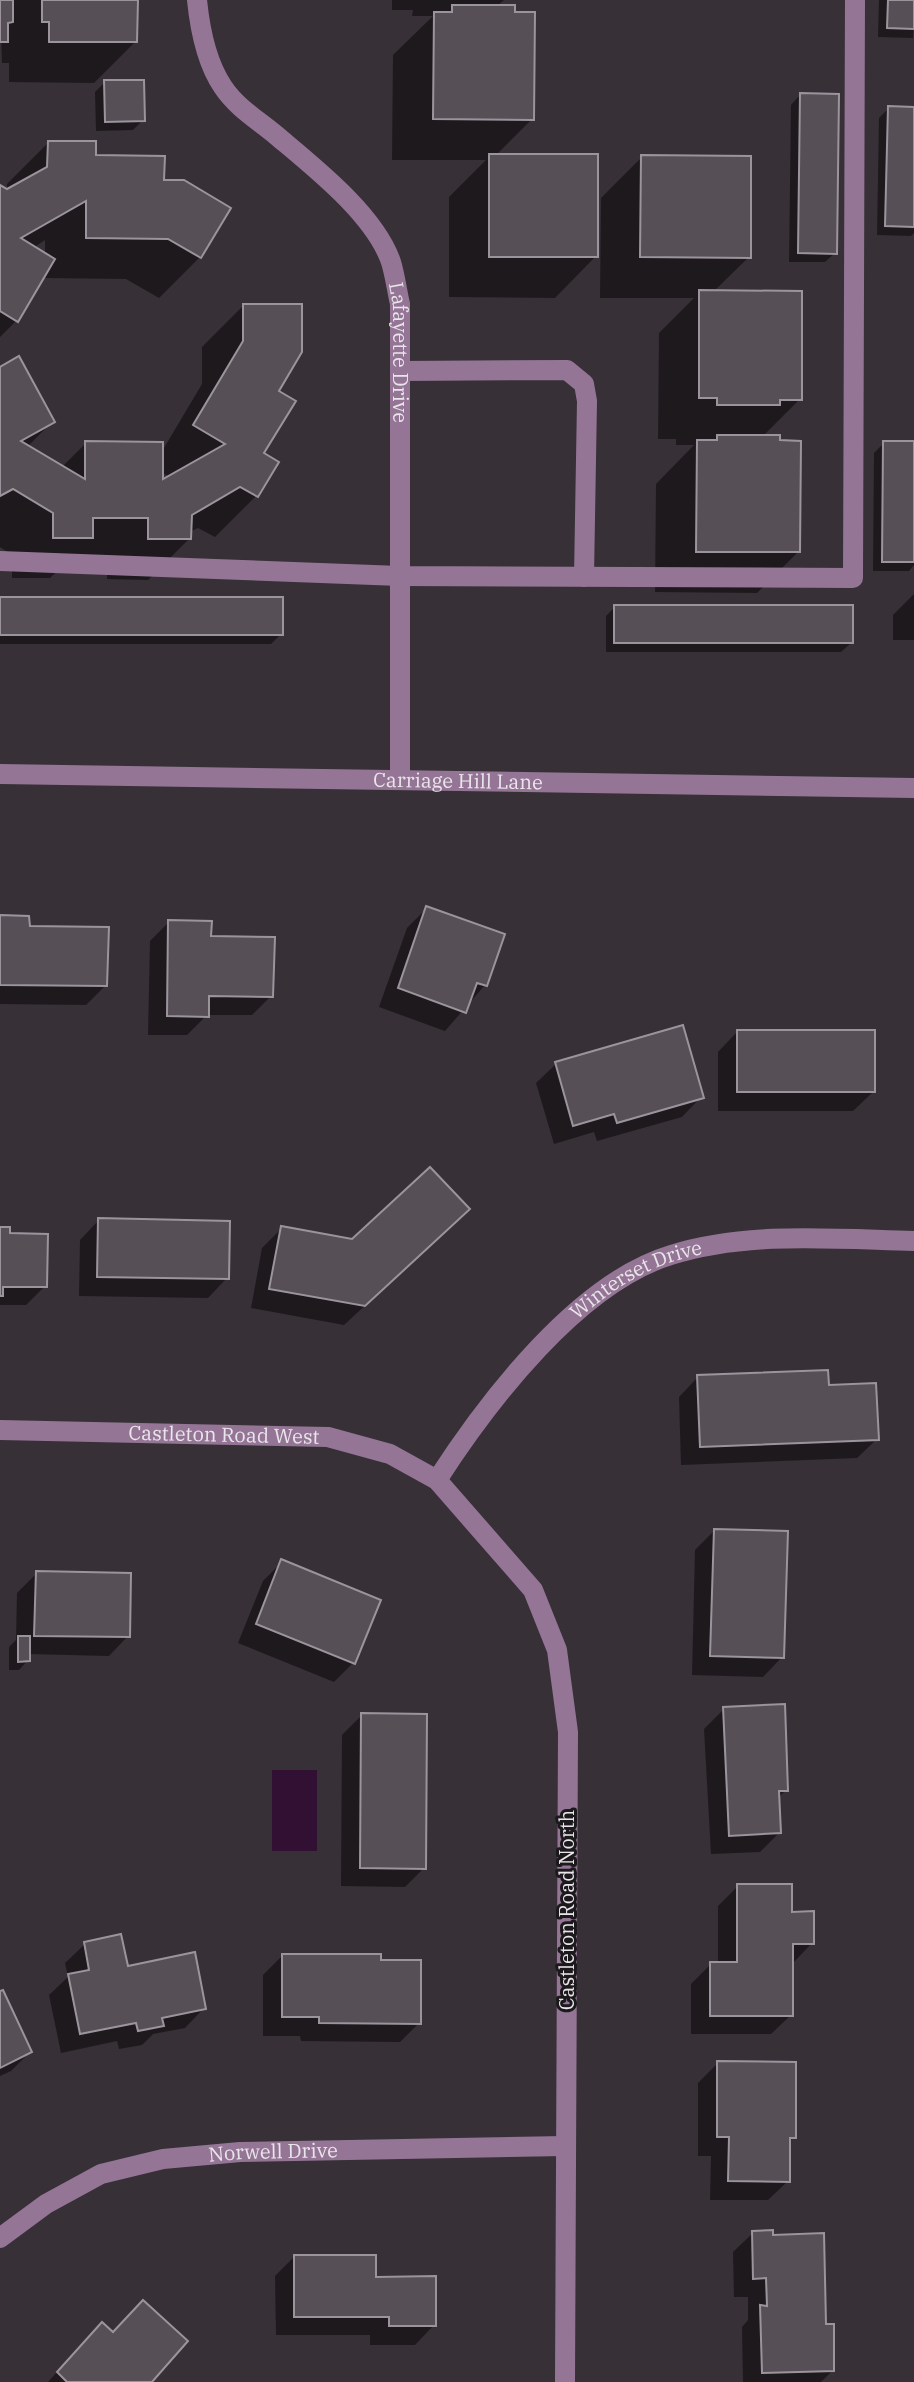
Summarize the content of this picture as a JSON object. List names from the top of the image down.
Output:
{
  "streets": {
    "street": [
      "Lafayette Drive",
      "Carriage Hill Lane",
      "Winterset Drive",
      "Castleton Road West",
      "Castleton Road North",
      "Norwell Drive"
    ]
  },
  "crossings": [
    ["Lafayette Drive", "Carriage Hill Lane"],
    ["Winterset Drive", "Castleton Road West"],
    ["Winterset Drive", "Castleton Road North"],
    ["Castleton Road West", "Castleton Road North"],
    ["Castleton Road North", "Norwell Drive"]
  ]
}
